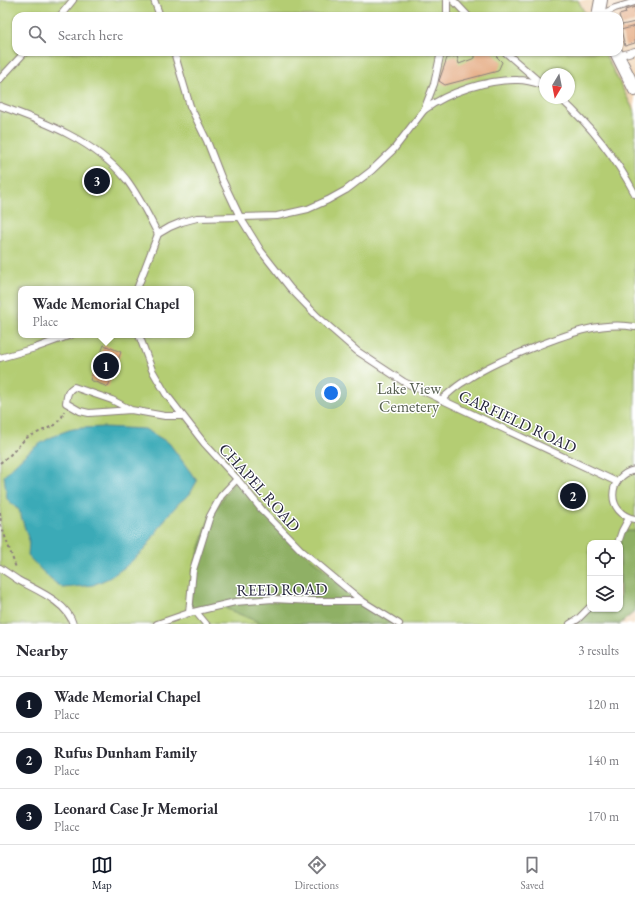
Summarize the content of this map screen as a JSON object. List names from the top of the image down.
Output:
{
  "streets": {
    "lane": ["GARFIELD ROAD", "CHAPEL ROAD", "REED ROAD"]
  },
  "crossings": [
    ["CHAPEL ROAD", "REED ROAD"]
  ],
  "parks": ["Lake View Cemetery"],
  "north": "bottom",
  "page": {
    "search": "Search here",
    "pins": ["3", "1", "2"],
    "popup": ["Wade Memorial Chapel", "Place"],
    "heading": ["Nearby", "3 results"],
    "list": [
      {
        "mark": "1",
        "name": "Wade Memorial Chapel",
        "note": "Place",
        "value": "120 m"
      },
      {
        "mark": "2",
        "name": "Rufus Dunham Family",
        "note": "Place",
        "value": "140 m"
      },
      {
        "mark": "3",
        "name": "Leonard Case Jr Memorial",
        "note": "Place",
        "value": "170 m"
      }
    ],
    "nav": ["Map", "Directions", "Saved"]
  }
}
